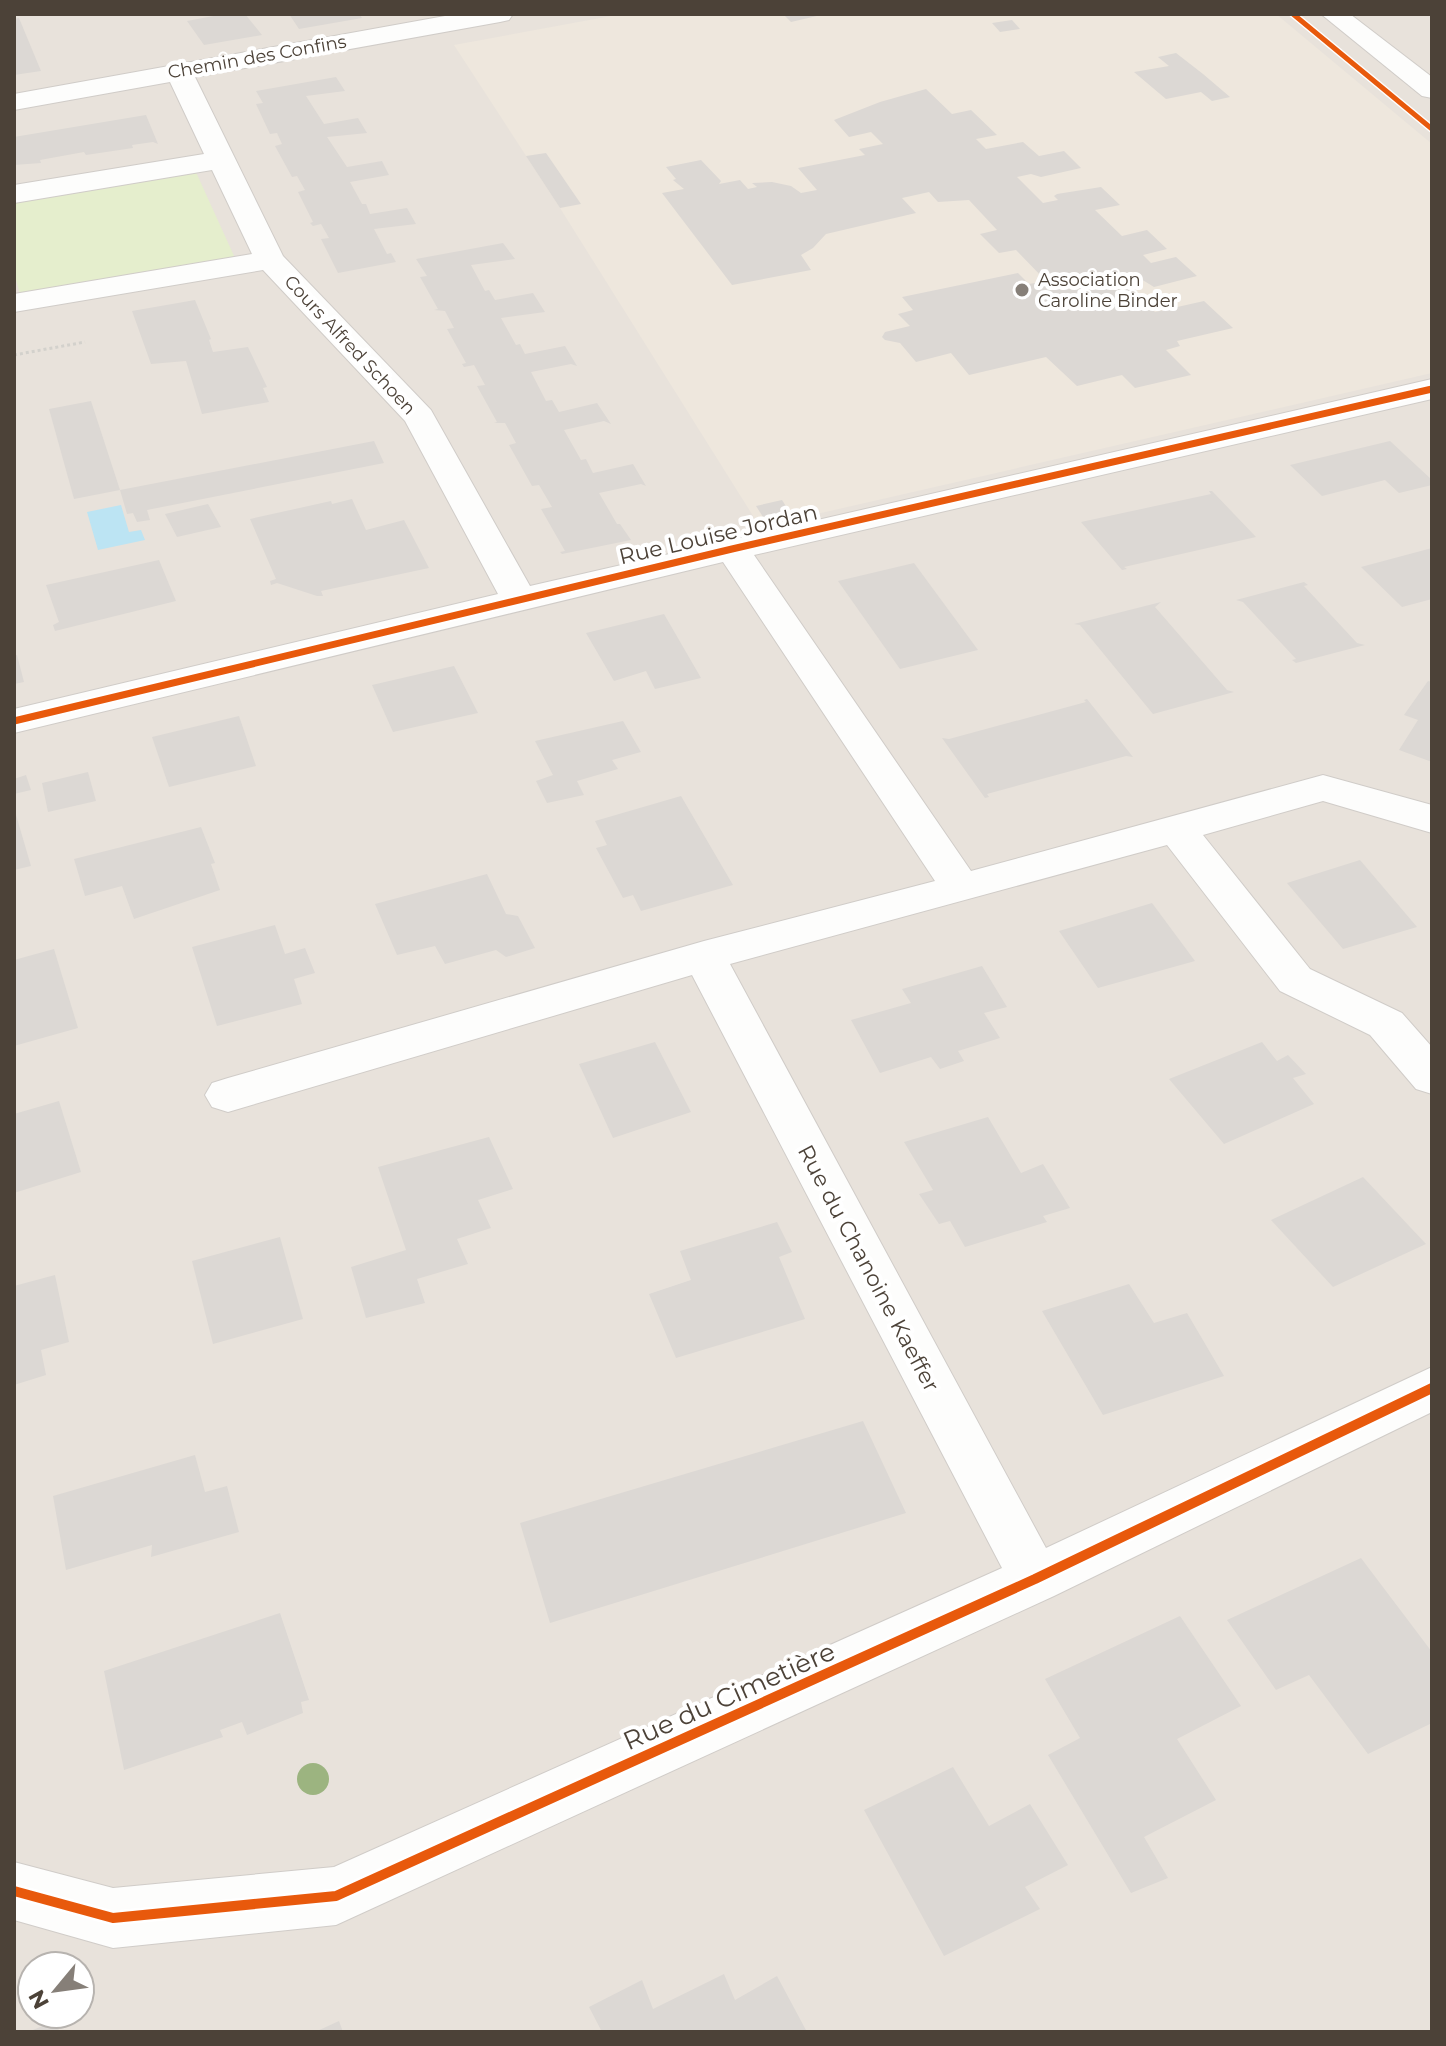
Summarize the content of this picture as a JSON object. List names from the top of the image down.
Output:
{
  "streets": {
    "street": [
      "Chemin des Confins",
      "Cours Alfred Schoen",
      "Rue Louise Jordan",
      "Rue du Chanoine Kaeffer",
      "Rue du Cimetière"
    ]
  },
  "crossings": [
    ["Chemin des Confins", "Cours Alfred Schoen"],
    ["Cours Alfred Schoen", "Rue Louise Jordan"],
    ["Rue du Chanoine Kaeffer", "Rue du Cimetière"]
  ],
  "places": ["Association Caroline Binder"],
  "north": "bottom left"
}
